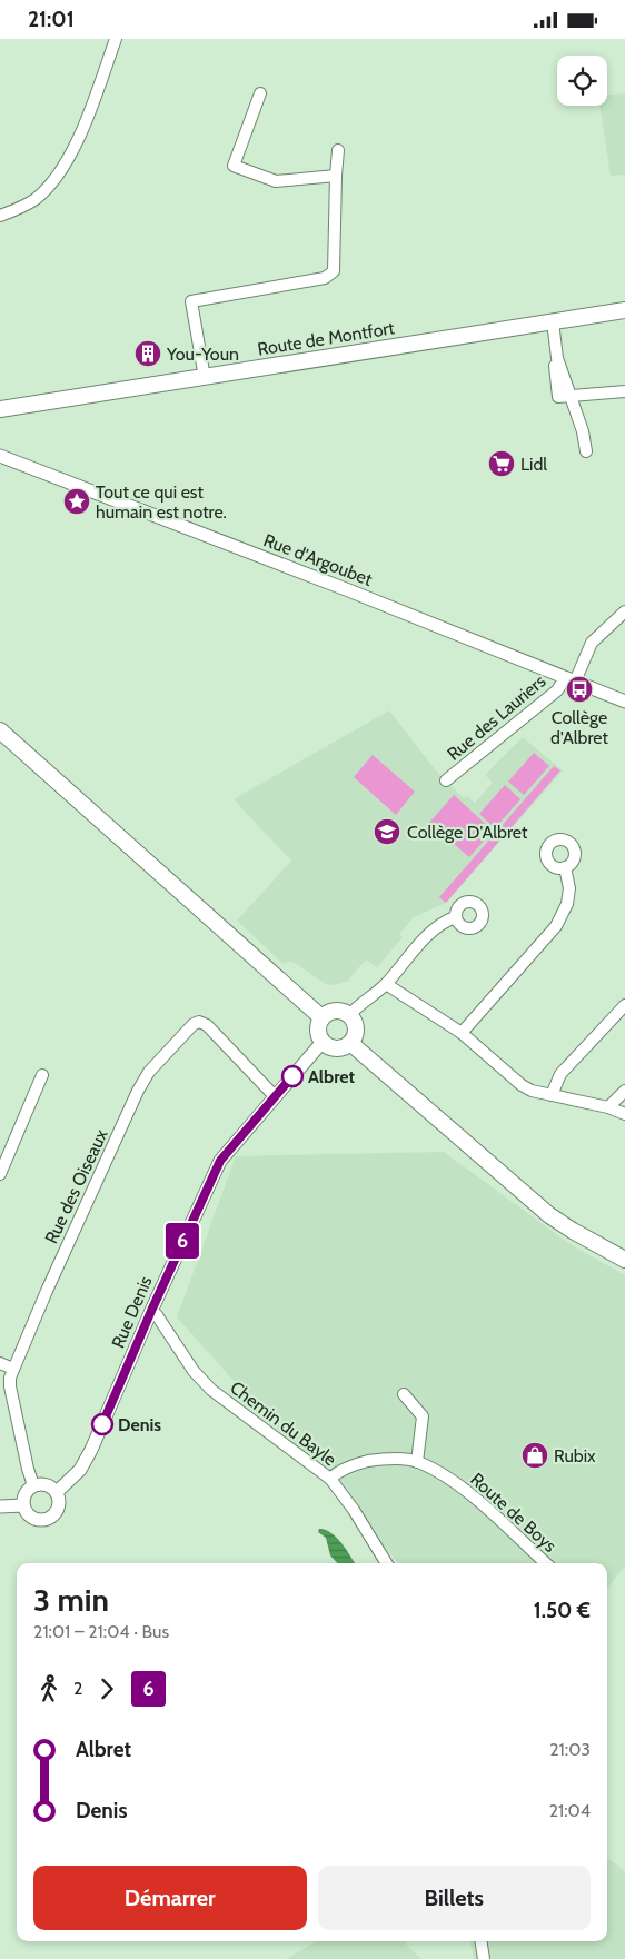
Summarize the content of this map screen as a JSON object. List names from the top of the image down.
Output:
{
  "streets": {
    "main road": ["Route de Montfort"],
    "street": [
      "Rue d'Argoubet",
      "Rue des Lauriers",
      "Rue des Oiseaux",
      "Rue Denis",
      "Chemin du Bayle",
      "Route de Boys"
    ]
  },
  "crossings": [
    ["Rue d'Argoubet", "Rue des Lauriers"],
    ["Rue des Oiseaux", "Rue Denis"],
    ["Rue Denis", "Chemin du Bayle"],
    ["Chemin du Bayle", "Route de Boys"]
  ],
  "places": {
    "building": ["You-Youn"],
    "supermarket": ["Lidl"],
    "place": ["Tout ce qui est humain est notre."],
    "bus stop": ["Collège d'Albret"],
    "school or university": ["Collège D'Albret"],
    "other": ["Albret", "Denis"],
    "shop": ["Rubix"]
  },
  "lines": ["bus line 6"],
  "page": {
    "status": "21:01",
    "on_map": "6",
    "heading": ["3 min", "21:01 – 21:04 · Bus", "1.50 €"],
    "legs": ["2", "6"],
    "list": [
      {
        "name": "Albret",
        "value": "21:03"
      },
      {
        "name": "Denis",
        "value": "21:04"
      }
    ],
    "buttons": ["Démarrer", "Billets"]
  }
}
